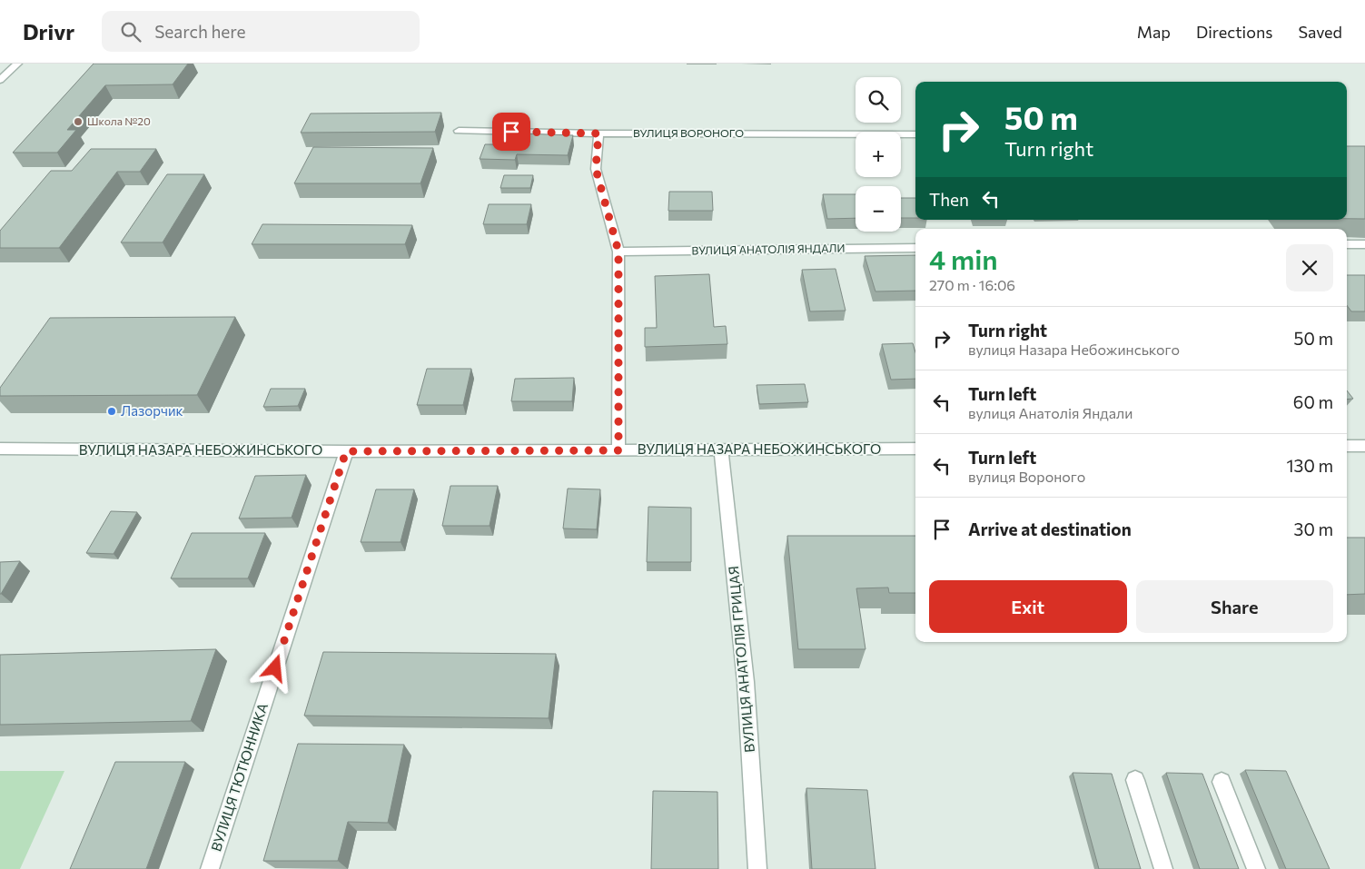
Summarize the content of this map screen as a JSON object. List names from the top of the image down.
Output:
{
  "streets": {
    "street": [
      "ВУЛИЦЯ ВОРОНОГО",
      "ВУЛИЦЯ АНАТОЛІЯ ЯНДАЛИ",
      "ВУЛИЦЯ НАЗАРА НЕБОЖИНСЬКОГО",
      "ВУЛИЦЯ АНАТОЛІЯ ГРИЦАЯ",
      "ВУЛИЦЯ ТЮТЮННИКА"
    ]
  },
  "crossings": [
    ["ВУЛИЦЯ НАЗАРА НЕБОЖИНСЬКОГО", "ВУЛИЦЯ АНАТОЛІЯ ГРИЦАЯ"],
    ["ВУЛИЦЯ НАЗАРА НЕБОЖИНСЬКОГО", "ВУЛИЦЯ ТЮТЮННИКА"]
  ],
  "places": ["Школа №20", "Лазорчик"],
  "page": {
    "header": "Drivr",
    "search": "Search here",
    "nav": ["Map", "Directions", "Saved"],
    "map_buttons": ["+", "−"],
    "turn": ["50 m", "Turn right"],
    "then": "Then",
    "heading": ["4 min", "270 m · 16:06"],
    "list": [
      {
        "name": "Turn right",
        "note": "вулиця Назара Небожинського",
        "value": "50 m"
      },
      {
        "name": "Turn left",
        "note": "вулиця Анатолія Яндали",
        "value": "60 m"
      },
      {
        "name": "Turn left",
        "note": "вулиця Вороного",
        "value": "130 m"
      },
      {
        "name": "Arrive at destination",
        "value": "30 m"
      }
    ],
    "buttons": ["Exit", "Share"]
  }
}
